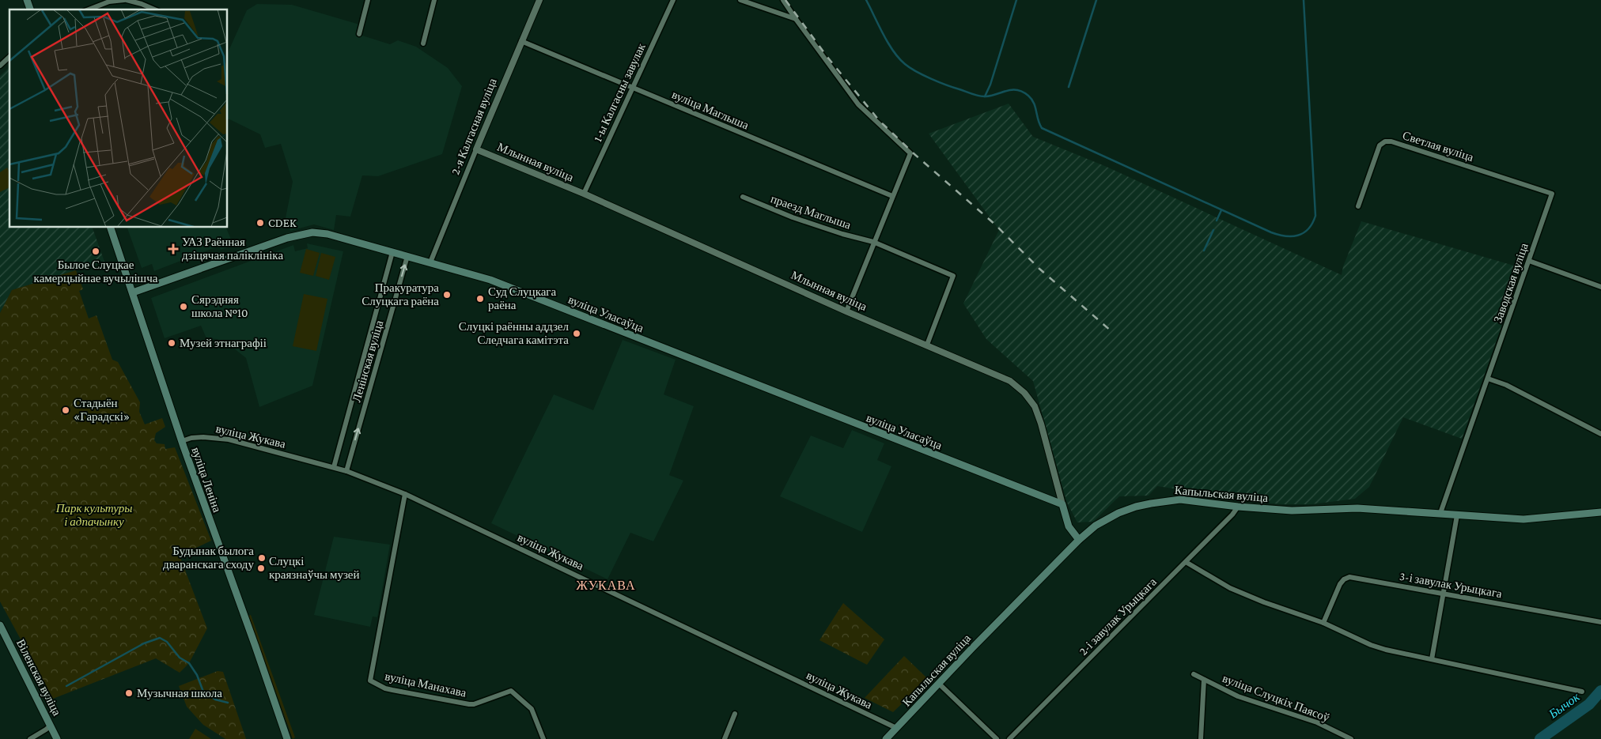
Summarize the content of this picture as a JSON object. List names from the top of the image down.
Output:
{
  "streets": {
    "main road": [
      "Млынная вуліца",
      "вуліца Уласаўца",
      "вуліца Леніна",
      "Капыльская вуліца",
      "Віленская вуліца"
    ],
    "street": [
      "1-ы Калгасны завулак",
      "вуліца Маглыша",
      "2-я Калгасная вуліца",
      "Светлая вуліца",
      "праезд Маглыша",
      "Заводская вуліца",
      "Ленінская вуліца",
      "вуліца Жукава",
      "3-і завулак Урыцкага",
      "2-і завулак Урыцкага",
      "вуліца Манахава",
      "вуліца Слуцкіх Паясоў"
    ]
  },
  "crossings": [
    ["1-ы Калгасны завулак", "вуліца Маглыша"],
    ["1-ы Калгасны завулак", "Млынная вуліца"],
    ["вуліца Маглыша", "2-я Калгасная вуліца"],
    ["2-я Калгасная вуліца", "Млынная вуліца"],
    ["2-я Калгасная вуліца", "вуліца Уласаўца"],
    ["Светлая вуліца", "Заводская вуліца"],
    ["Млынная вуліца", "праезд Маглыша"],
    ["Млынная вуліца", "вуліца Уласаўца"],
    ["Млынная вуліца", "Капыльская вуліца"],
    ["Заводская вуліца", "Капыльская вуліца"],
    ["вуліца Уласаўца", "Ленінская вуліца"],
    ["вуліца Уласаўца", "вуліца Леніна"],
    ["Ленінская вуліца", "вуліца Жукава"],
    ["вуліца Жукава", "вуліца Леніна"],
    ["вуліца Жукава", "Капыльская вуліца"],
    ["вуліца Жукава", "вуліца Манахава"],
    ["Капыльская вуліца", "2-і завулак Урыцкага"]
  ],
  "districts": ["ЖУКАВА"],
  "water": ["Бычок"],
  "parks": ["Парк культуры і адпачынку"],
  "places": {
    "other": [
      "CDEK",
      "Былое Слуцкае камерцыйнае вучылішча",
      "Пракуратура Слуцкага раёна",
      "Суд Слуцкага раёна",
      "Сярэдняя школа №10",
      "Слуцкі раённы аддзел Следчага камітэта",
      "Музей этнаграфіі",
      "Стадыён «Гарадскі»",
      "Будынак былога дваранскага сходу",
      "Слуцкі краязнаўчы музей",
      "Музычная школа"
    ],
    "health": ["УАЗ Раённая дзіцячая паліклініка"]
  }
}
